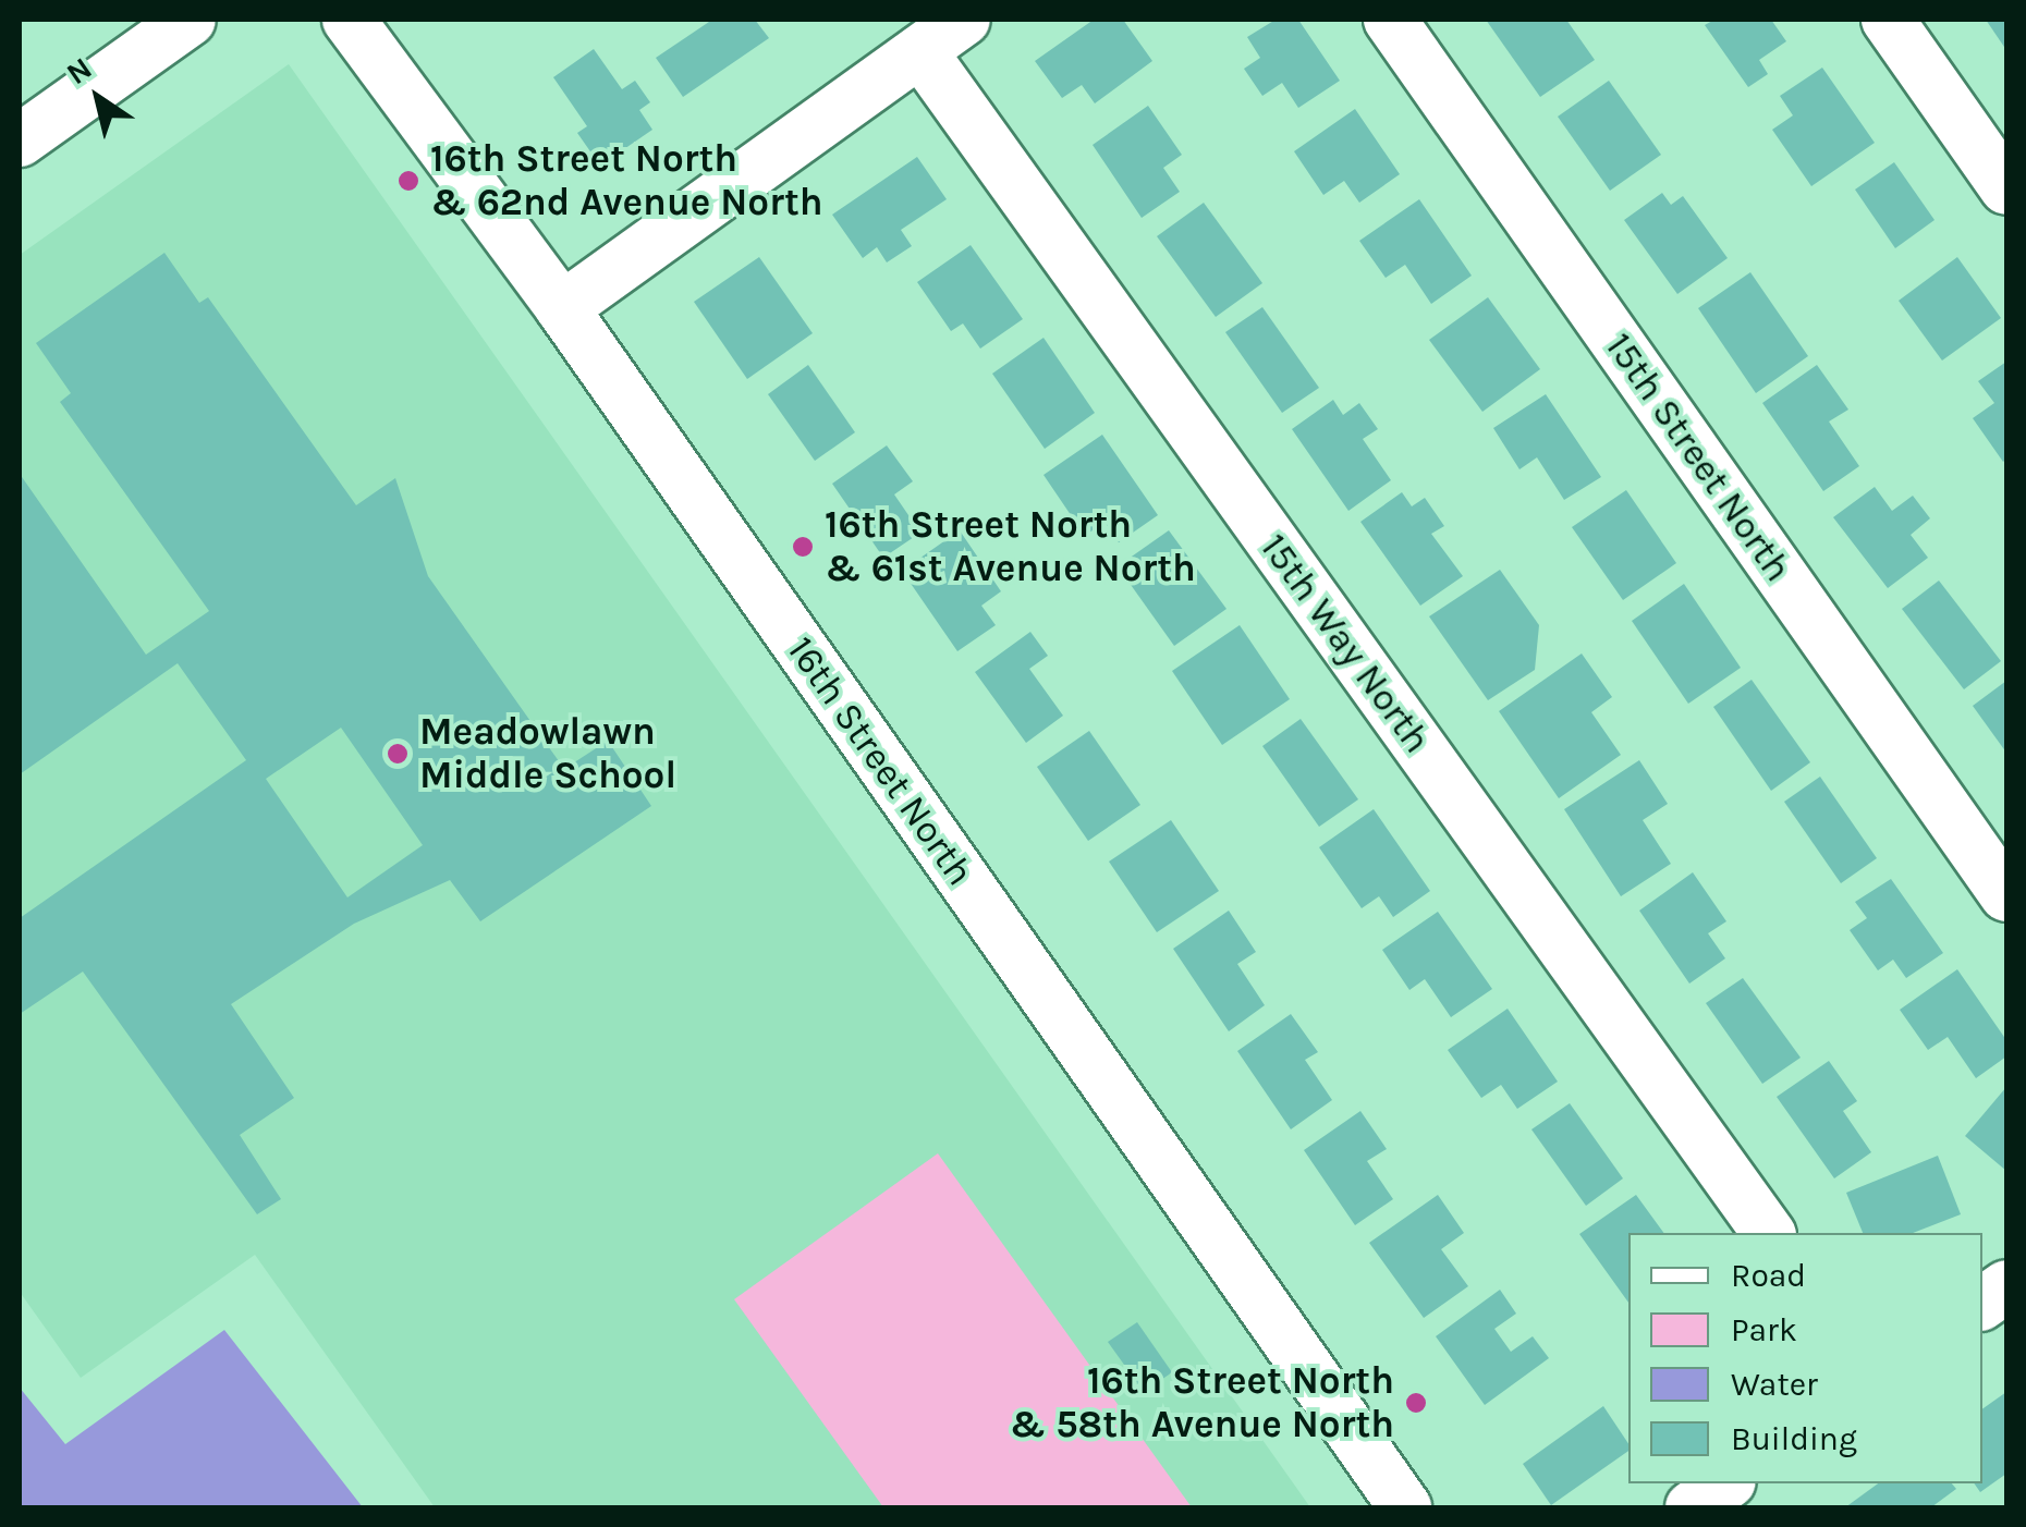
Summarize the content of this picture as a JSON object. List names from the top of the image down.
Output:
{
  "streets": {
    "street": ["15th Street North", "15th Way North", "16th Street North"]
  },
  "places": [
    "16th Street North & 62nd Avenue North",
    "16th Street North & 61st Avenue North",
    "Meadowlawn Middle School",
    "16th Street North & 58th Avenue North"
  ],
  "legend": [
    "Road",
    "Park",
    "Water",
    "Building"
  ],
  "north": "top left"
}
